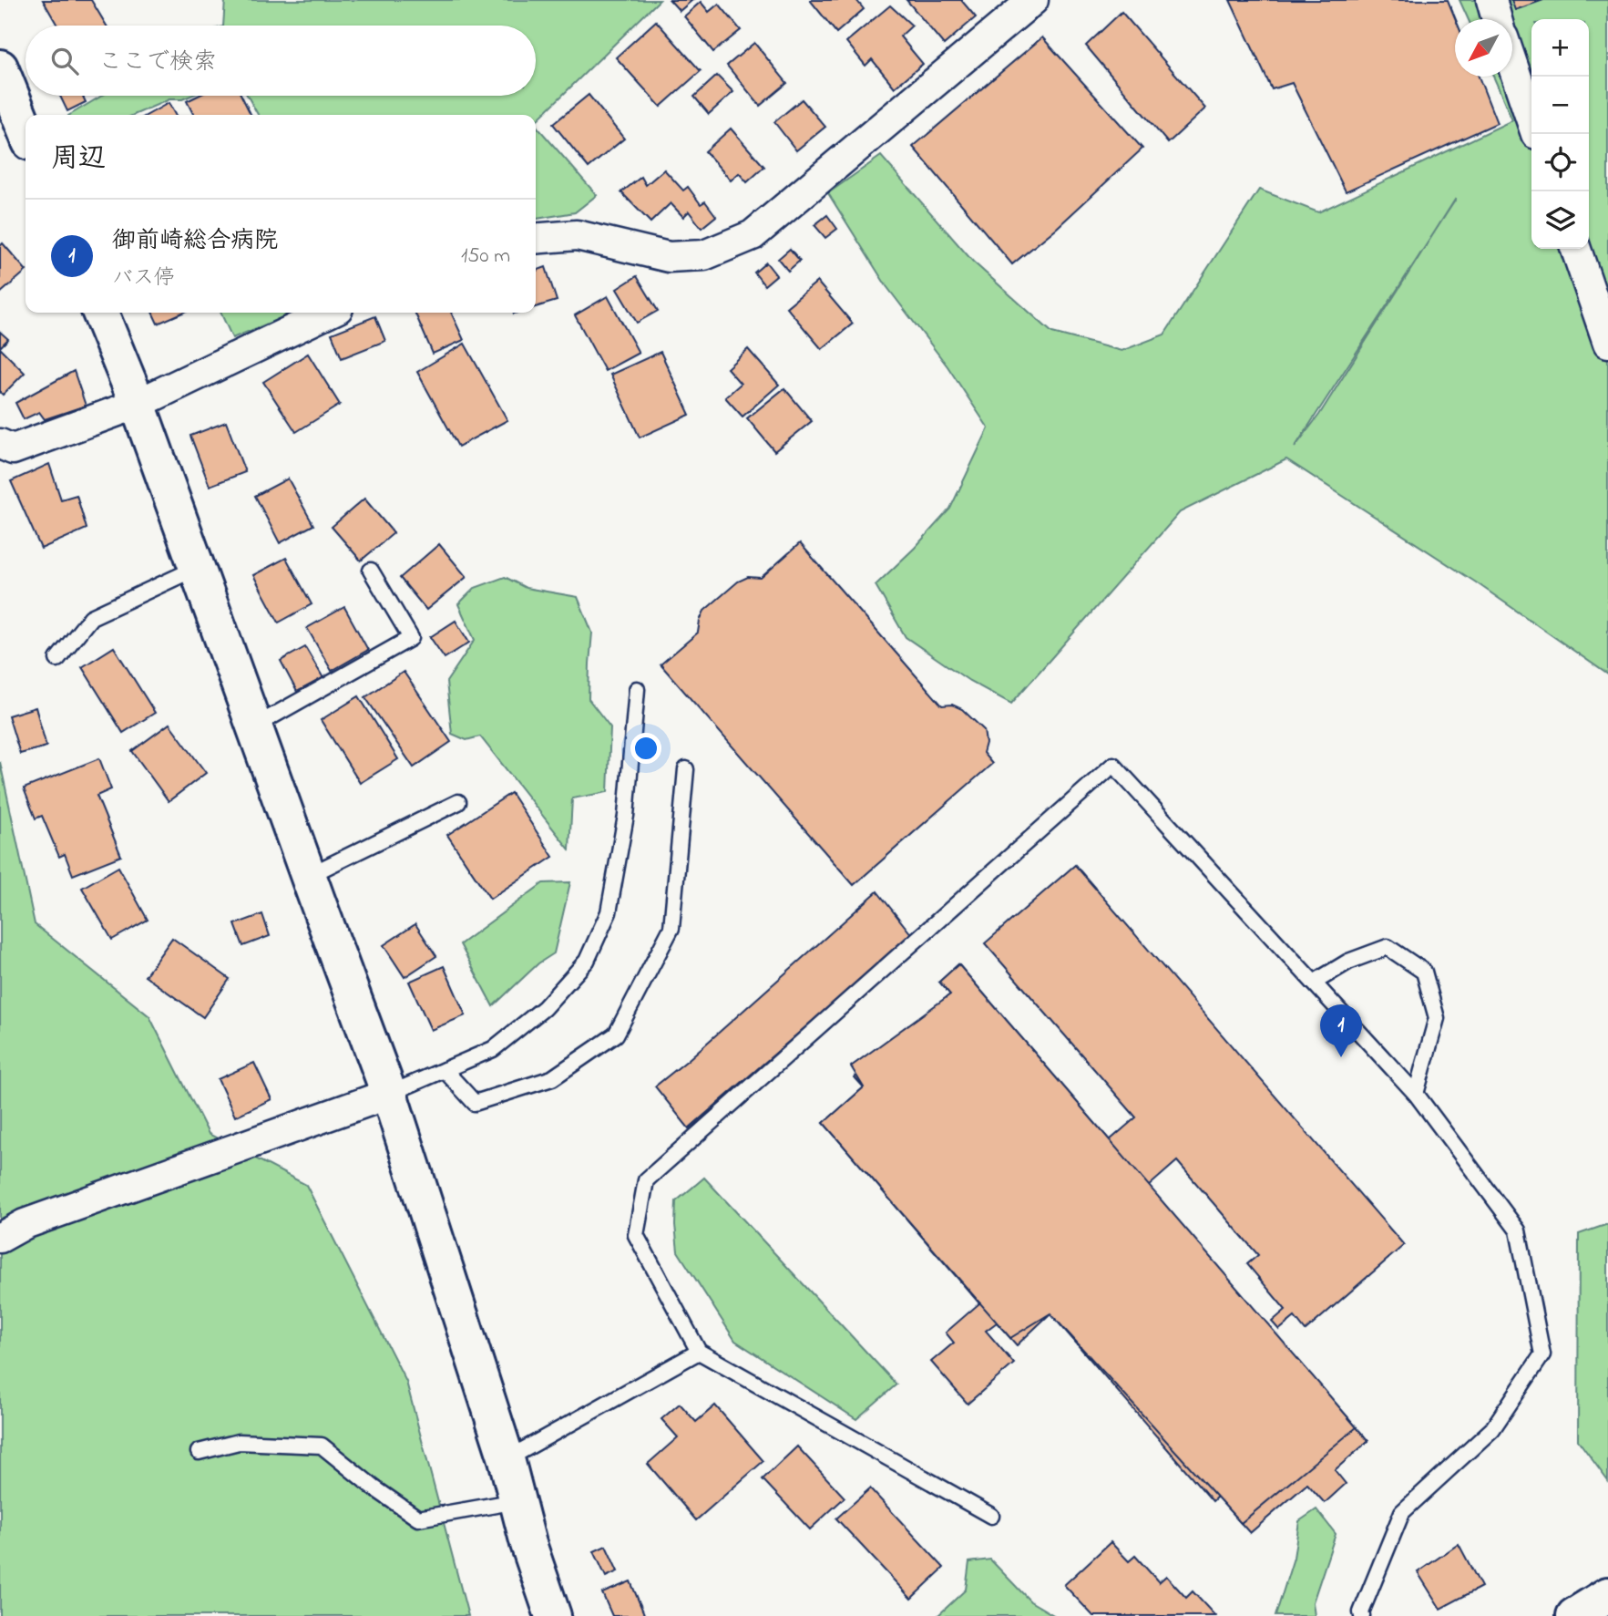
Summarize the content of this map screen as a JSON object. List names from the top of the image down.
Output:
{
  "north": "bottom left",
  "page": {
    "map_buttons": ["+", "−"],
    "search": "ここで検索",
    "heading": "周辺",
    "list": [
      {
        "mark": "1",
        "name": "御前崎総合病院",
        "note": "バス停",
        "value": "150 m"
      }
    ],
    "pins": "1"
  }
}
